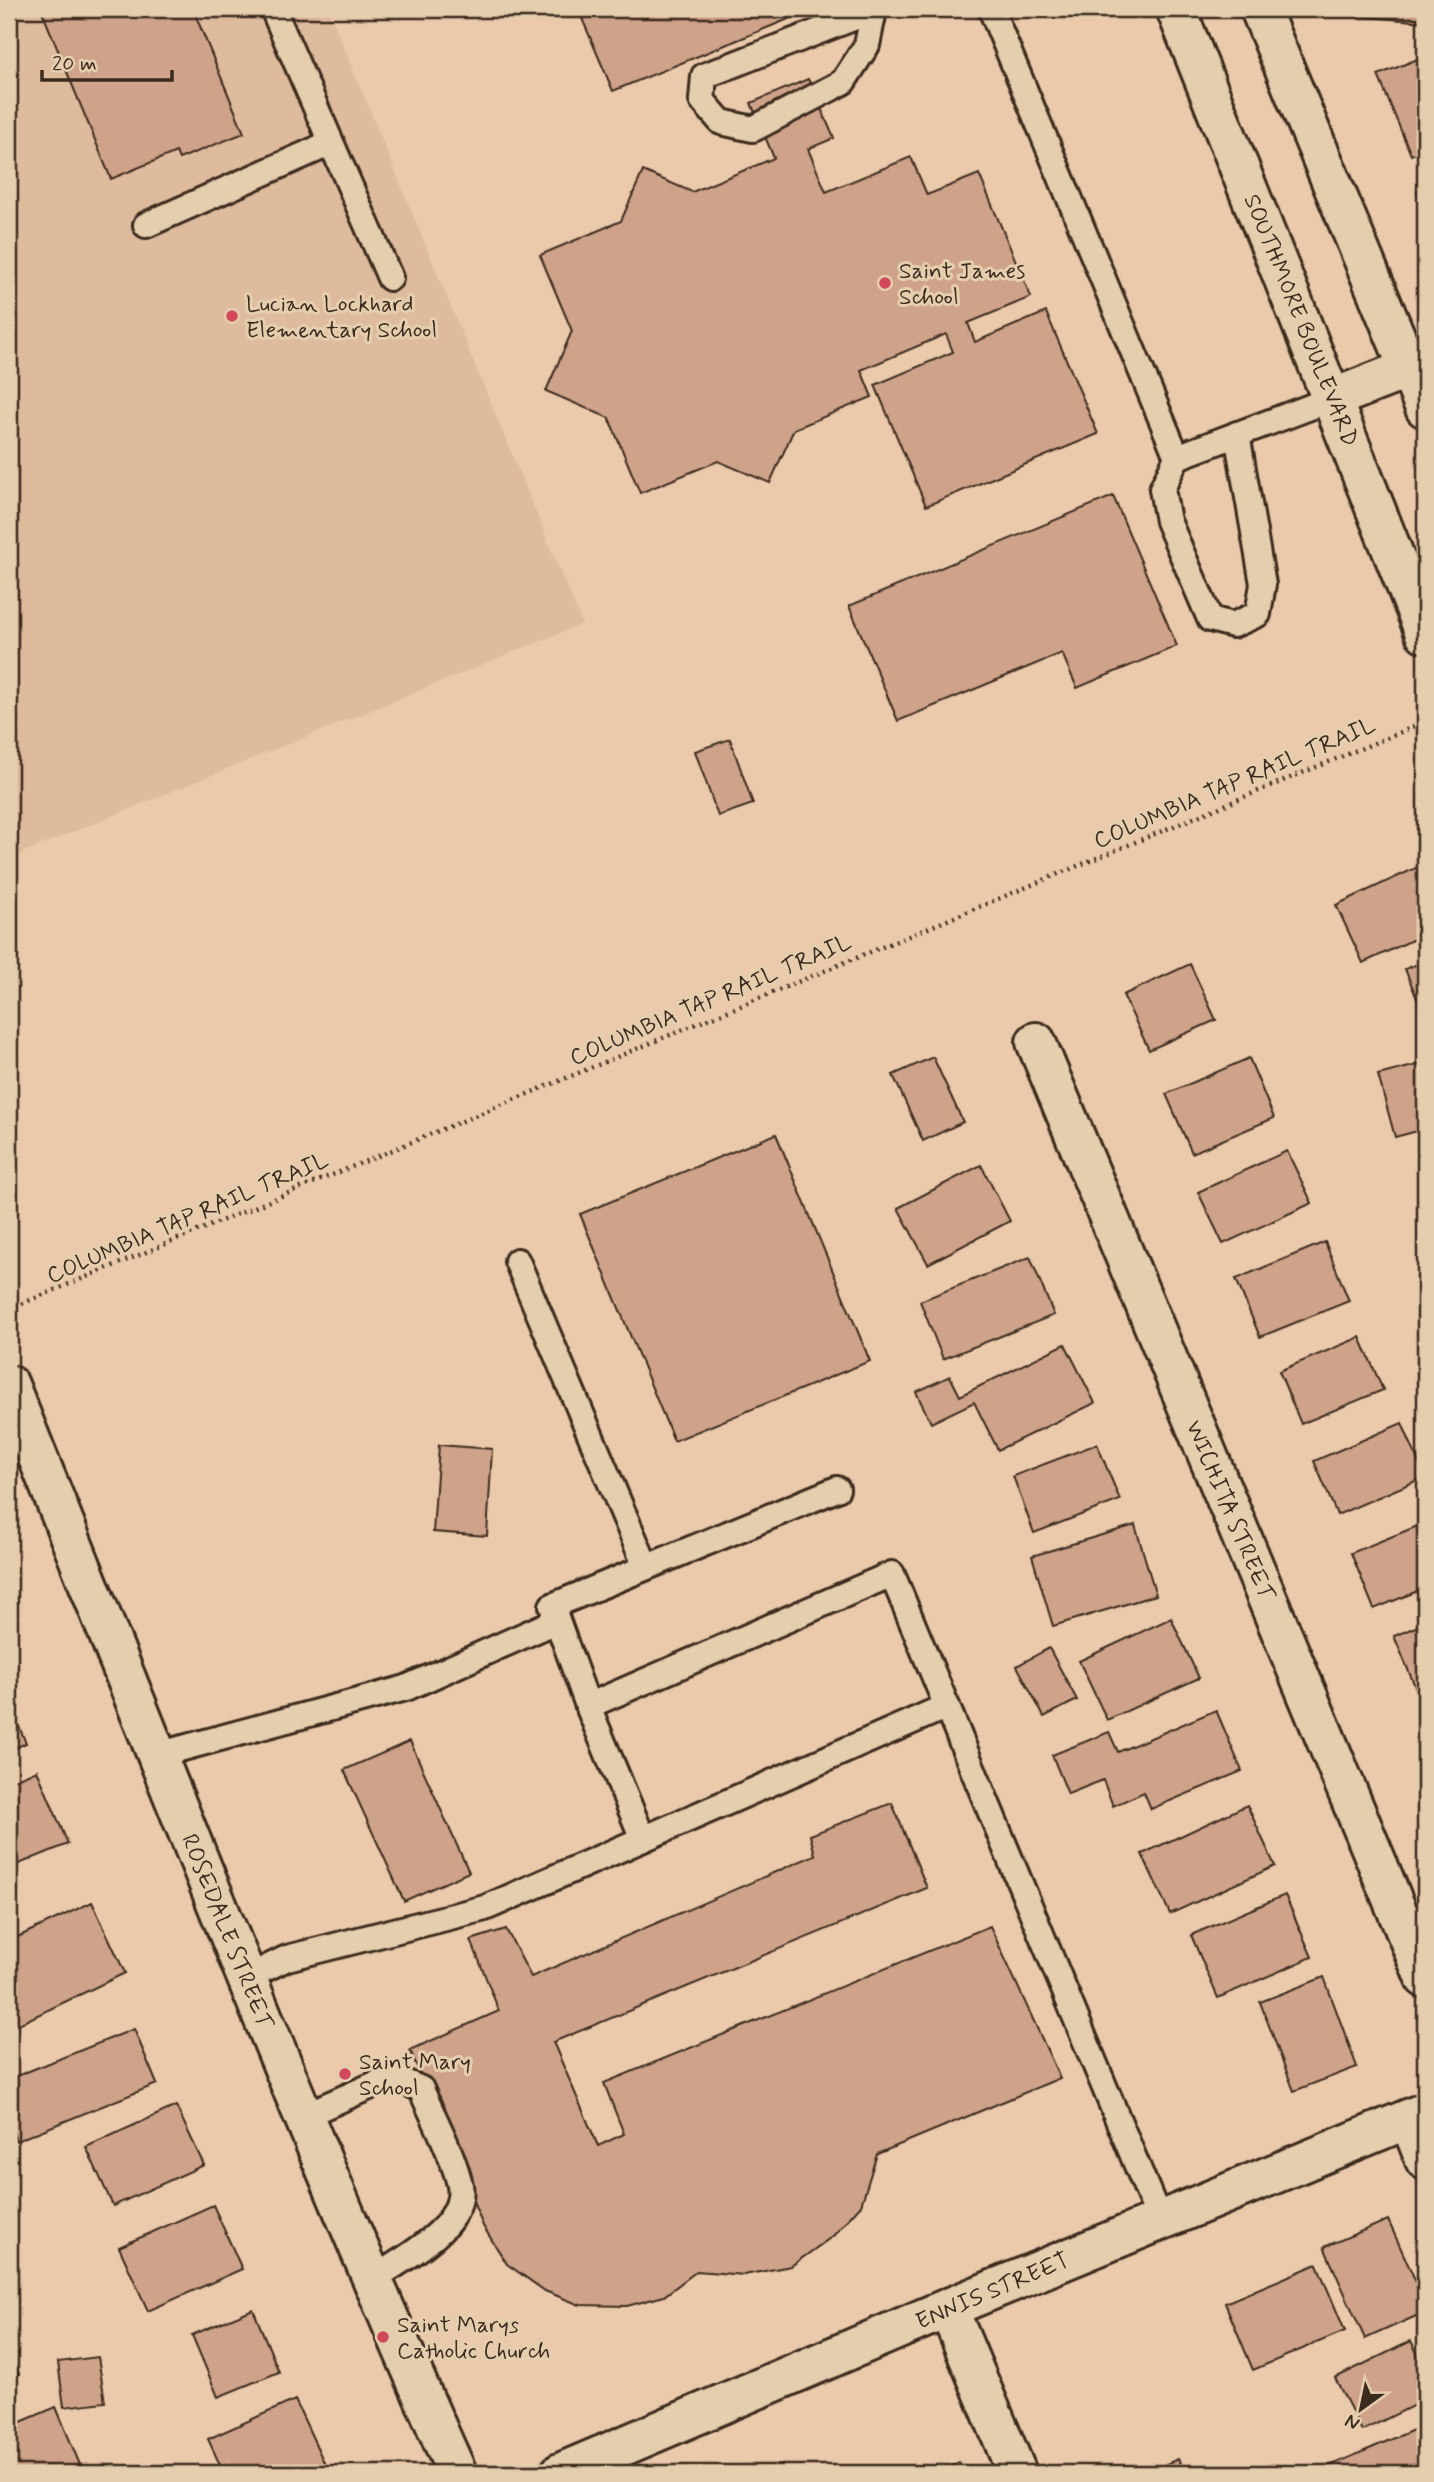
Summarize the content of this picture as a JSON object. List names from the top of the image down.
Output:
{
  "streets": {
    "street": [
      "SOUTHMORE BOULEVARD",
      "WICHITA STREET",
      "ROSEDALE STREET",
      "ENNIS STREET"
    ],
    "path": ["COLUMBIA TAP RAIL TRAIL"]
  },
  "places": [
    "Saint James School",
    "Lucian Lockhard Elementary School",
    "Saint Mary School",
    "Saint Marys Catholic Church"
  ],
  "scale_bar": "20 m",
  "north": "bottom left"
}
